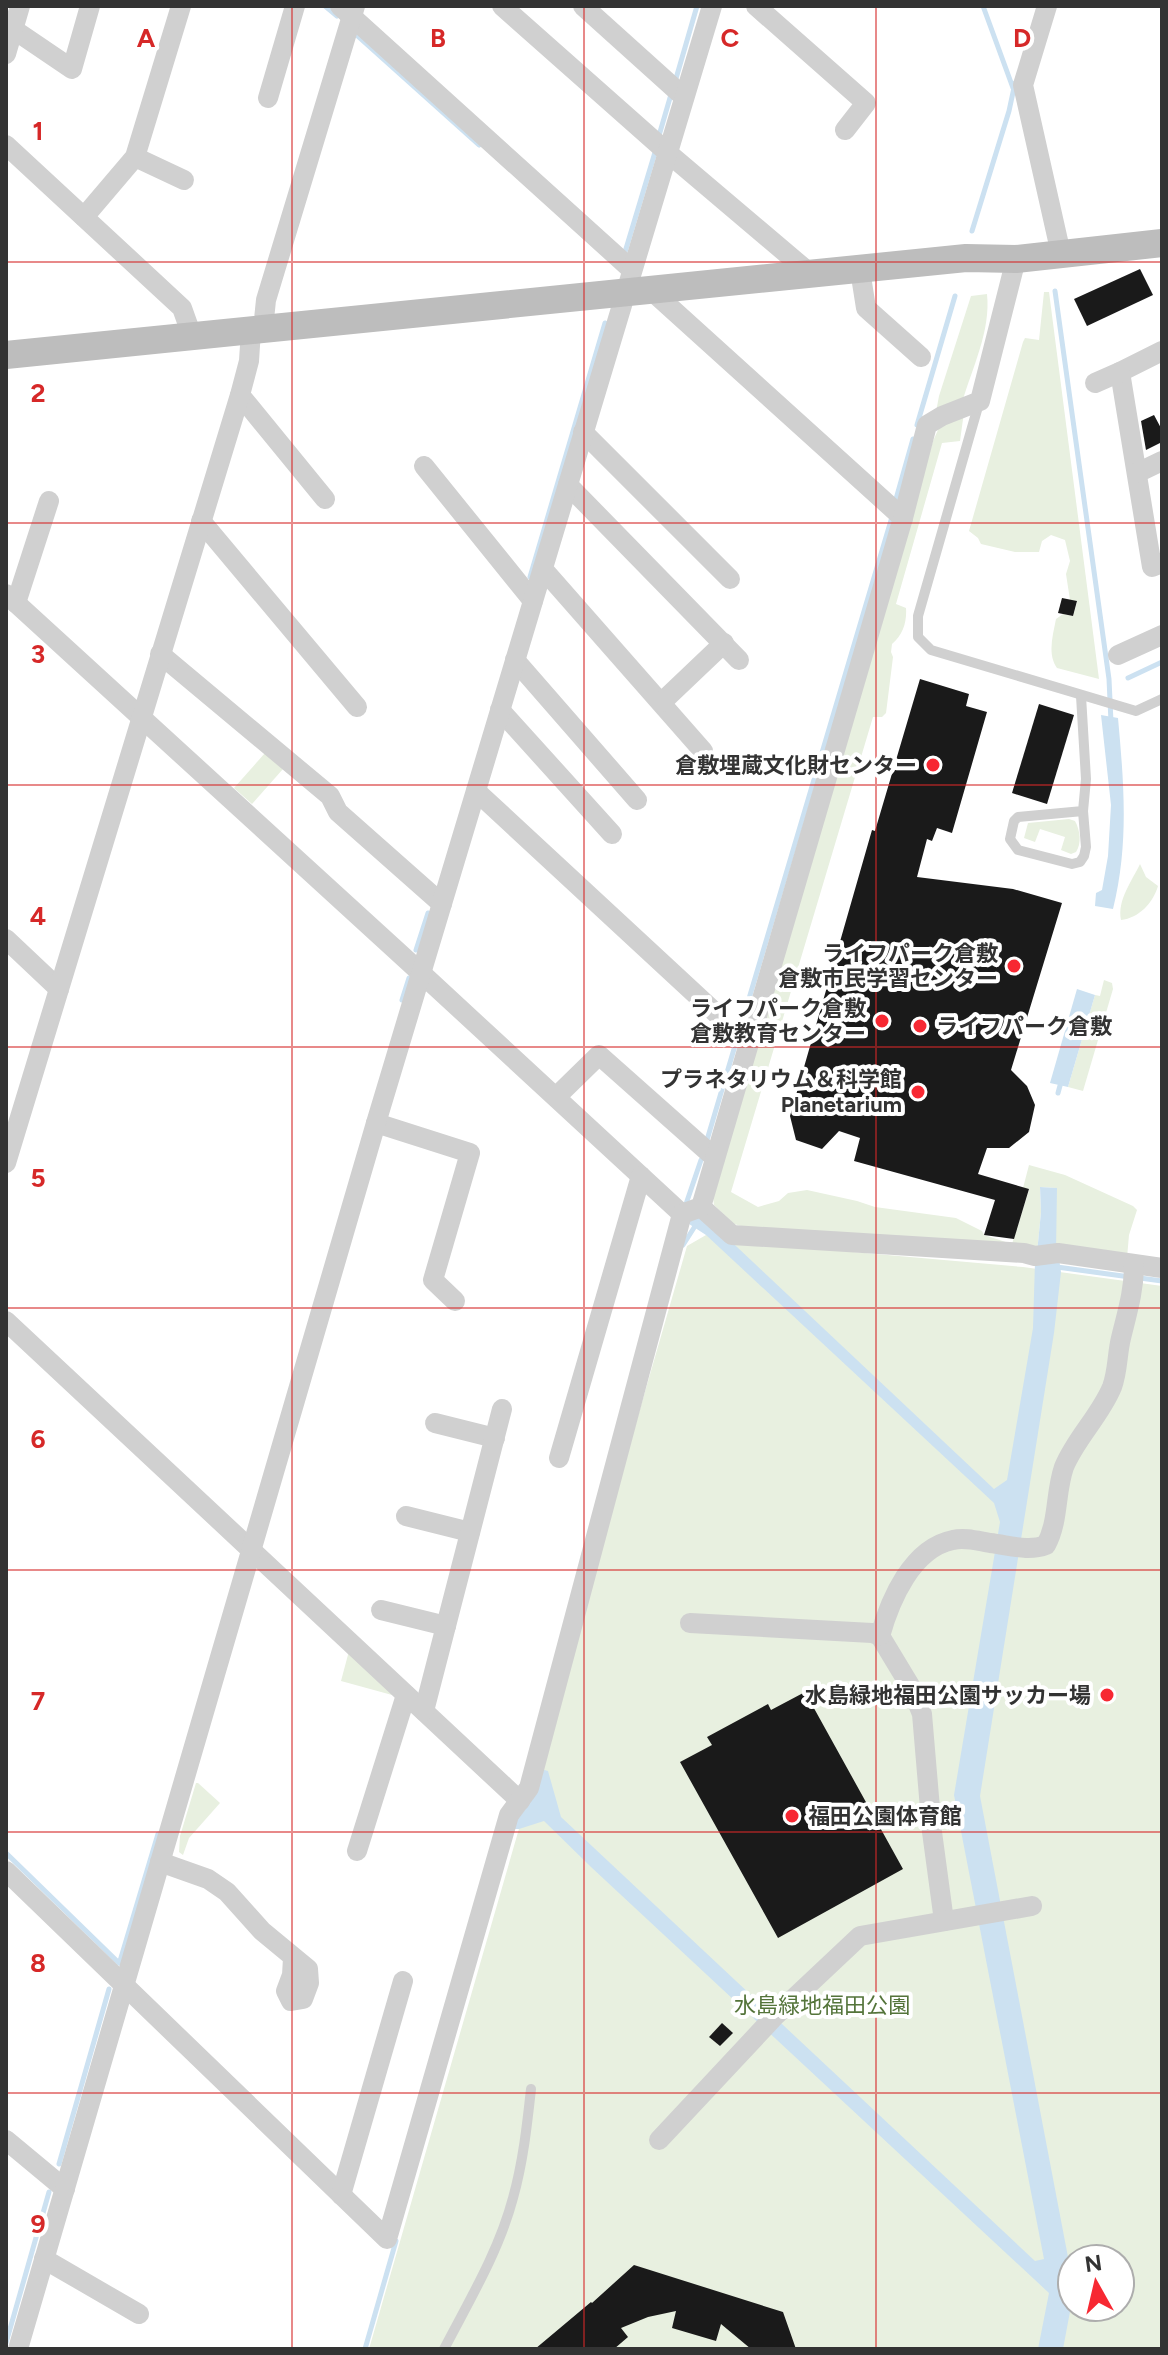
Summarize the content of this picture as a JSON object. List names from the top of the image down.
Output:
{
  "parks": ["水島緑地福田公園"],
  "places": [
    "倉敷埋蔵文化財センター",
    "ライフパーク倉敷 倉敷市民学習センター",
    "ライフパーク倉敷 倉敷教育センター",
    "ライフパーク倉敷",
    "プラネタリウム＆科学館 Planetarium",
    "水島緑地福田公園サッカー場",
    "福田公園体育館"
  ],
  "north": "top",
  "grid": {
    "columns": [
      "A",
      "B",
      "C",
      "D"
    ],
    "rows": [
      "1",
      "2",
      "3",
      "4",
      "5",
      "6",
      "7",
      "8",
      "9"
    ]
  }
}
